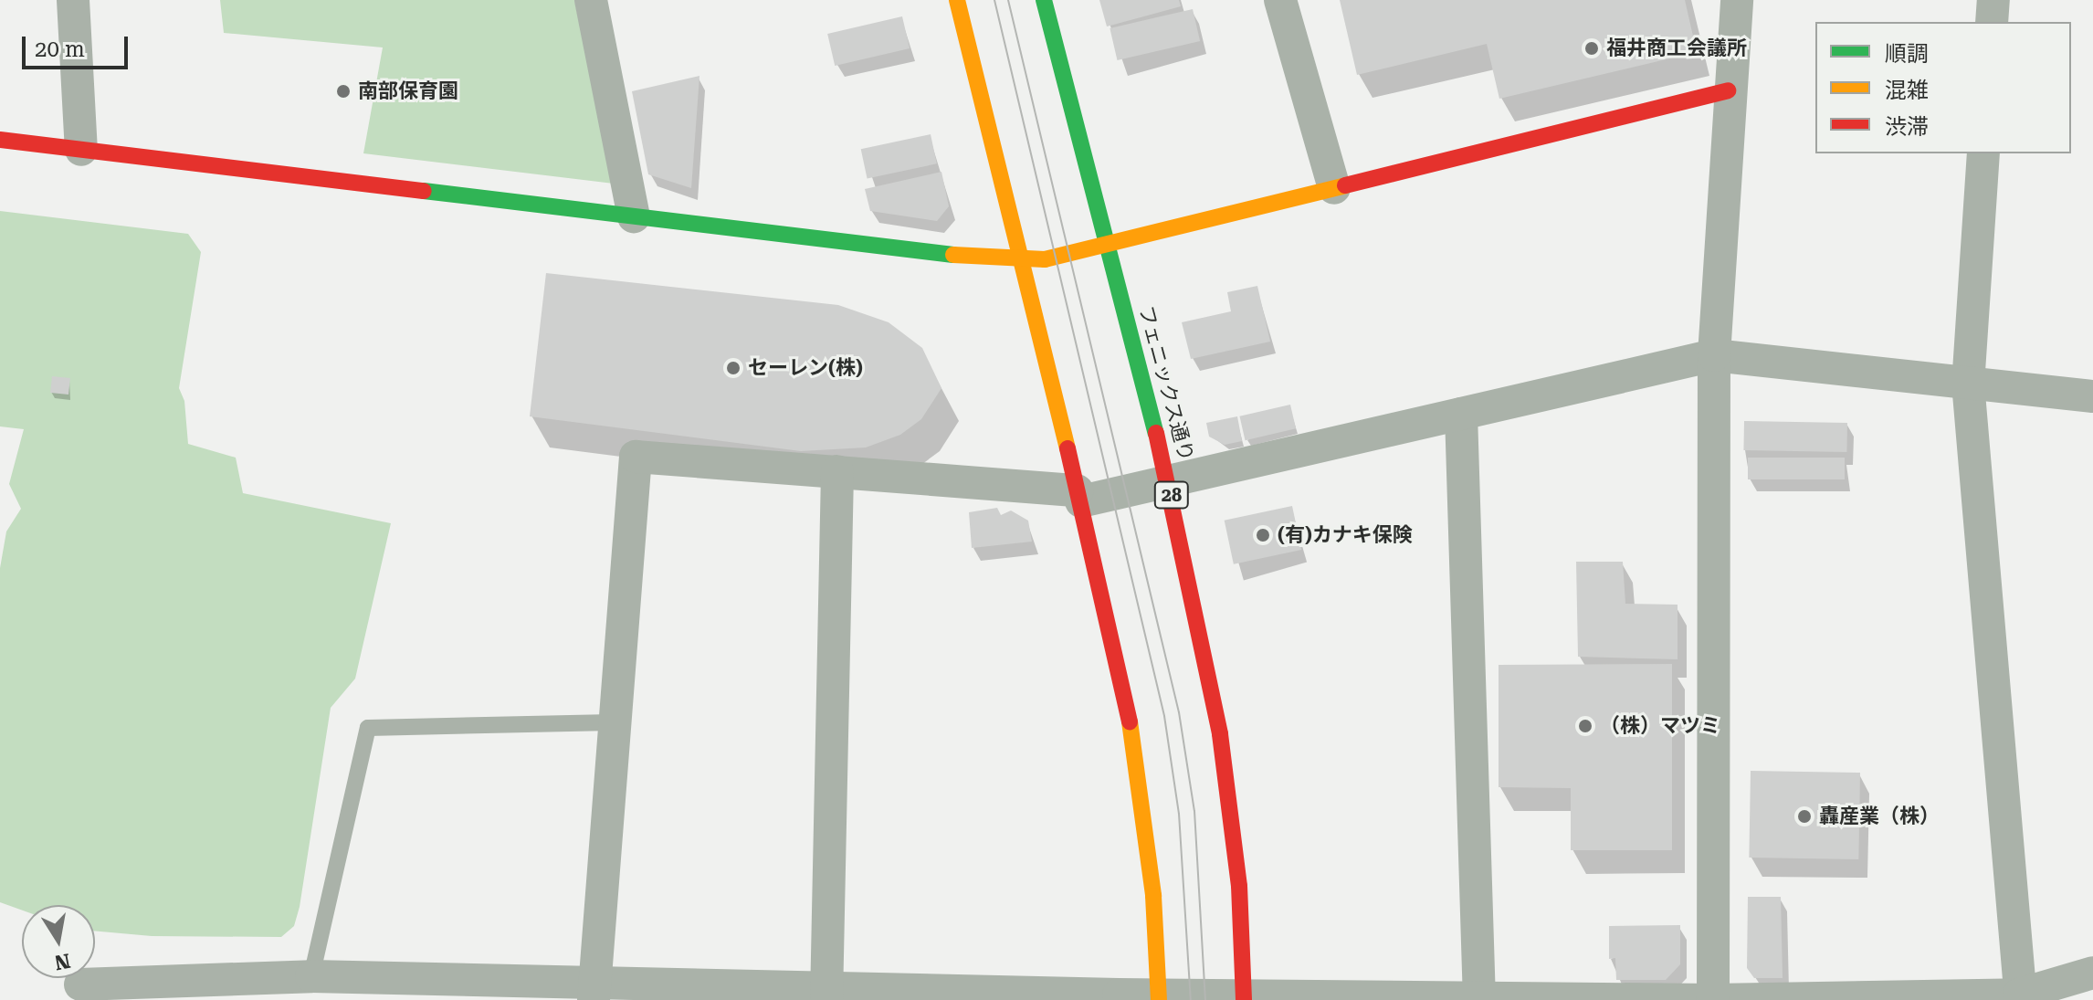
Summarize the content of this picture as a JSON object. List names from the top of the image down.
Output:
{
  "streets": {
    "main road": ["フェニックス通り", "28"]
  },
  "places": [
    "福井商工会議所",
    "南部保育園",
    "セーレン(株)",
    "(有)カナキ保険",
    "（株）マツミ",
    "轟産業（株）"
  ],
  "legend": ["順調", "混雑", "渋滞"],
  "scale_bar": "20 m",
  "north": "bottom"
}
